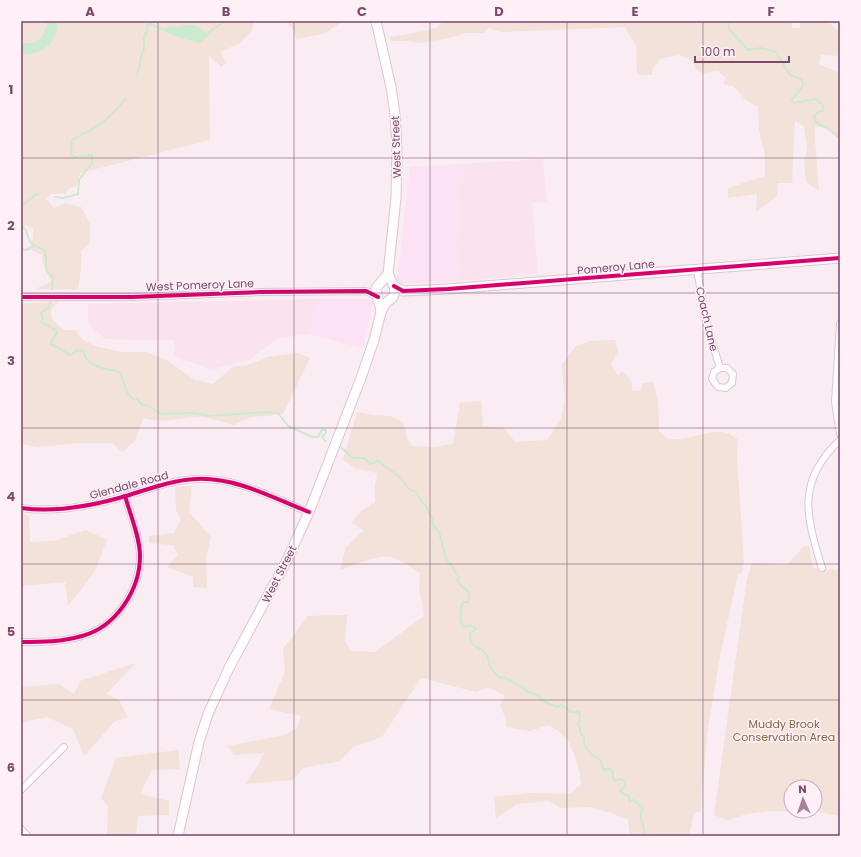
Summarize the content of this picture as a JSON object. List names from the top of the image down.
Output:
{
  "streets": {
    "main road": ["West Street", "Pomeroy Lane"],
    "street": ["West Pomeroy Lane", "Coach Lane", "Glendale Road"]
  },
  "crossings": [
    ["West Street", "Pomeroy Lane"],
    ["West Street", "West Pomeroy Lane"],
    ["West Street", "Glendale Road"],
    ["Pomeroy Lane", "West Pomeroy Lane"],
    ["Pomeroy Lane", "Coach Lane"]
  ],
  "parks": ["Muddy Brook Conservation Area"],
  "scale_bar": "100 m",
  "north": "top",
  "grid": {
    "columns": [
      "A",
      "B",
      "C",
      "D",
      "E",
      "F"
    ],
    "rows": [
      "1",
      "2",
      "3",
      "4",
      "5",
      "6"
    ]
  }
}
